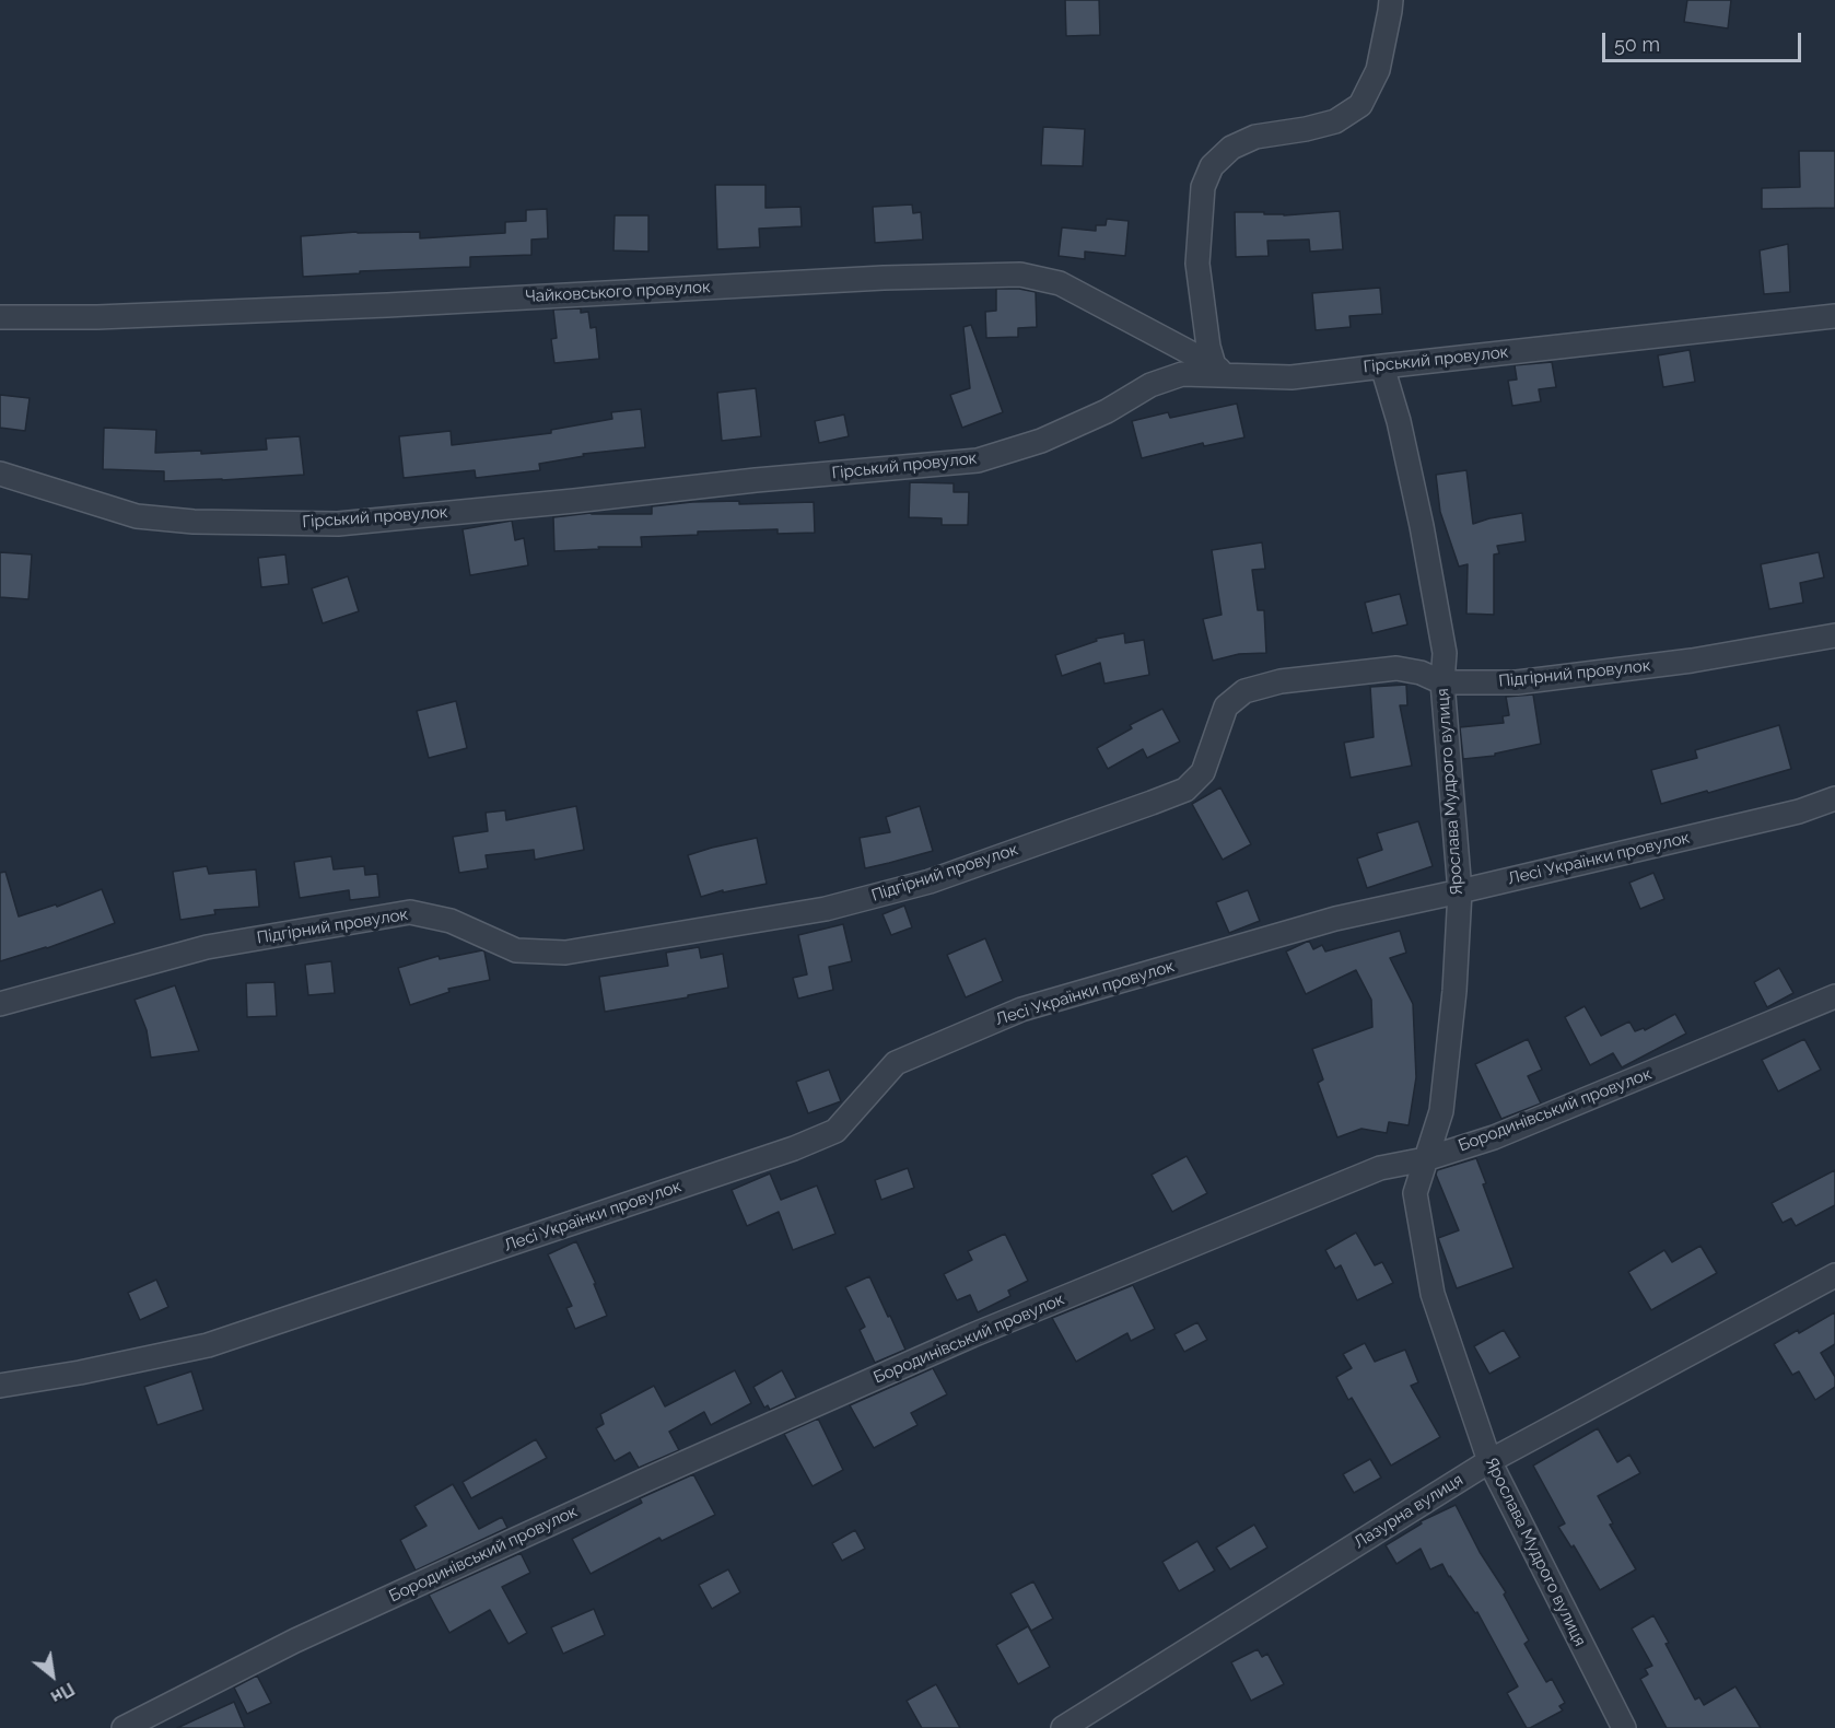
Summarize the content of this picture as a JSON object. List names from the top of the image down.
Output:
{
  "streets": {
    "street": [
      "Чайковського провулок",
      "Гірський провулок",
      "Підгірний провулок",
      "Ярослава Мудрого вулиця",
      "Лесі Українки провулок",
      "Бородинівський провулок",
      "Лазурна вулиця"
    ]
  },
  "crossings": [
    ["Чайковського провулок", "Гірський провулок"],
    ["Гірський провулок", "Ярослава Мудрого вулиця"],
    ["Підгірний провулок", "Ярослава Мудрого вулиця"],
    ["Ярослава Мудрого вулиця", "Лесі Українки провулок"],
    ["Ярослава Мудрого вулиця", "Бородинівський провулок"],
    ["Ярослава Мудрого вулиця", "Лазурна вулиця"]
  ],
  "scale_bar": "50 m",
  "north": "bottom right"
}
